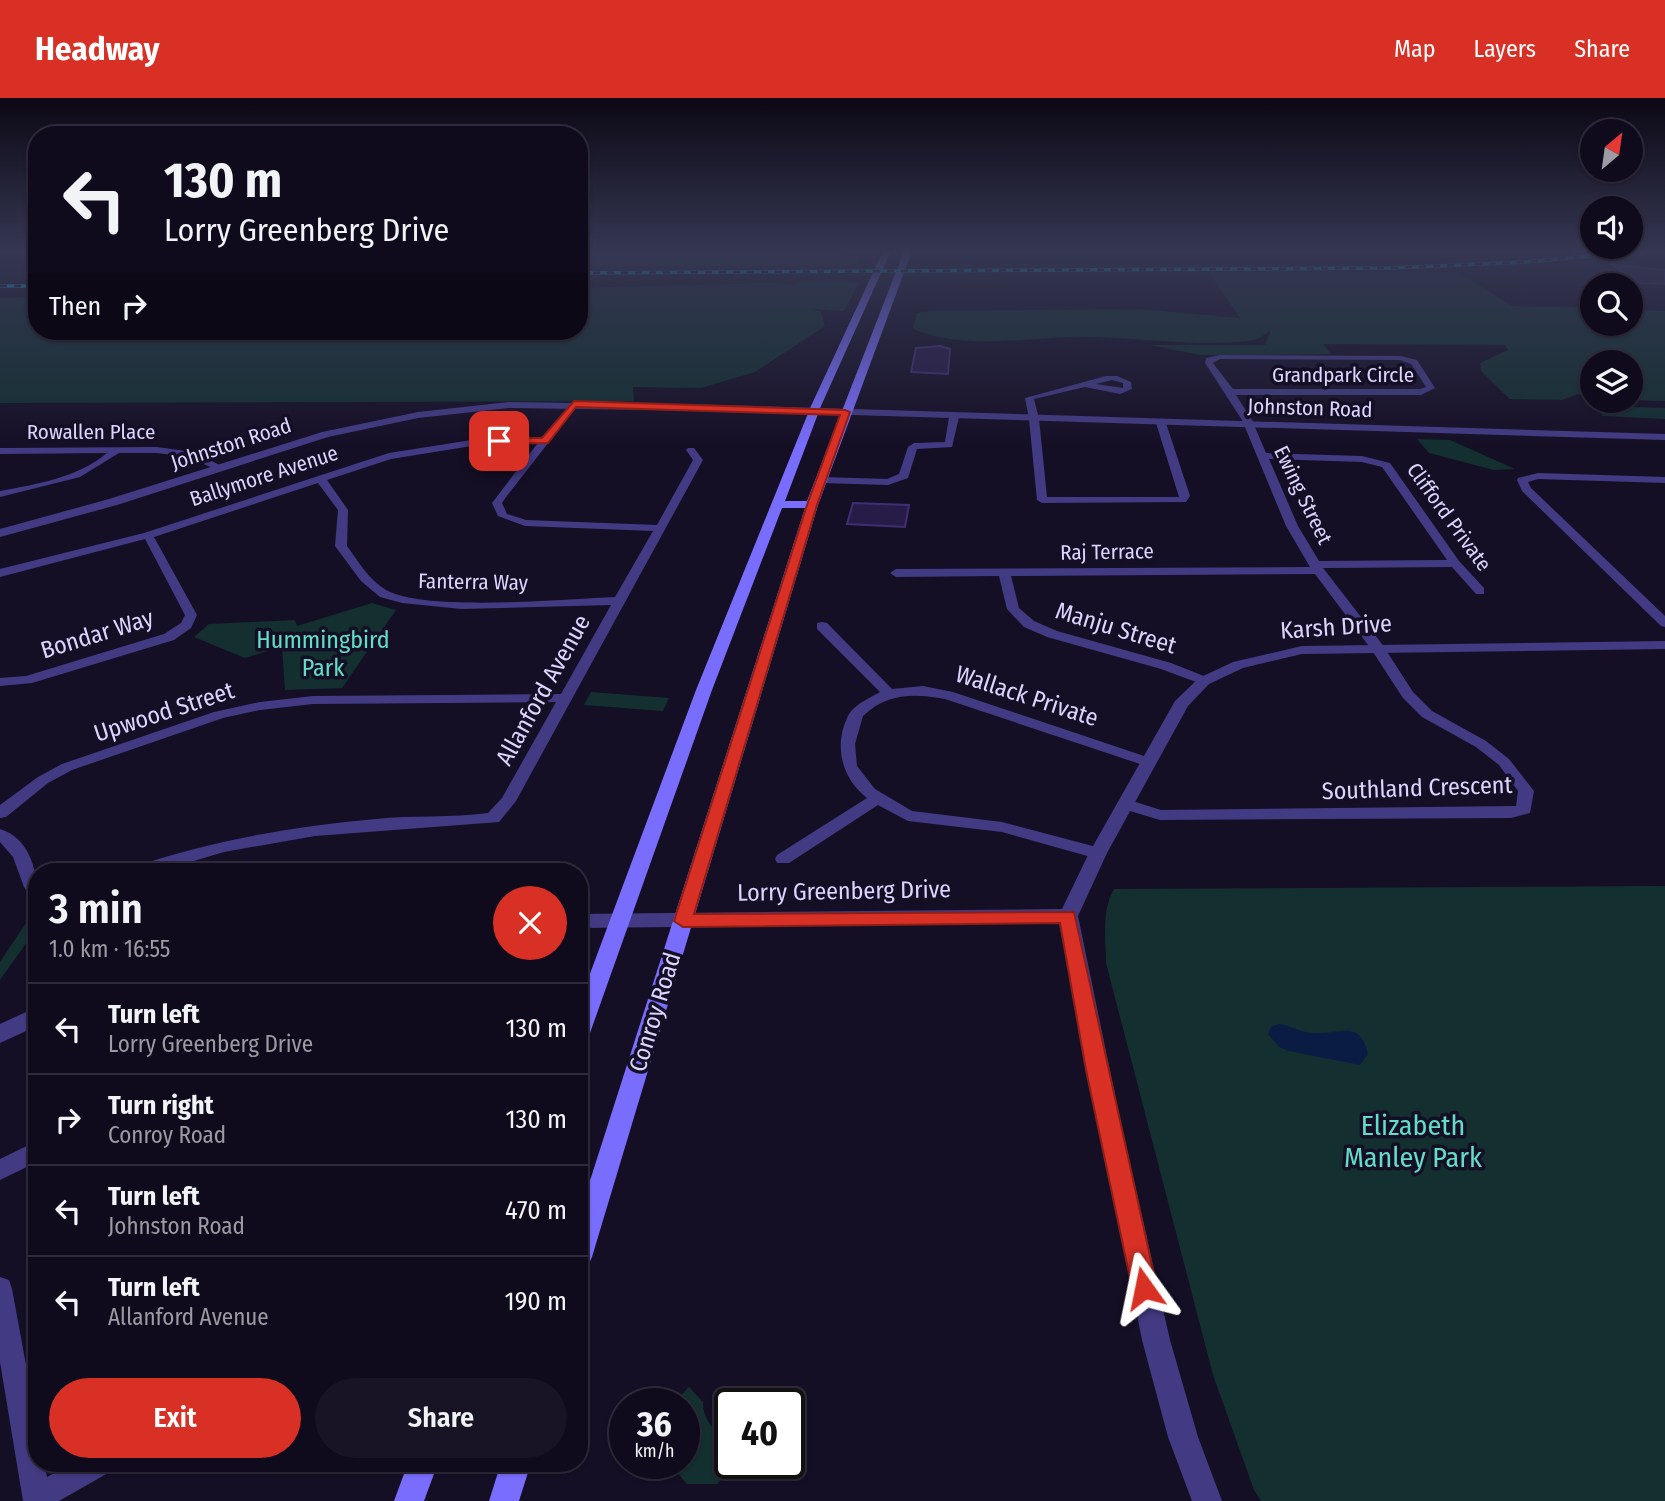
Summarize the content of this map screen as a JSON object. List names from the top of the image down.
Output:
{
  "streets": {
    "main road": ["Conroy Road"],
    "street": [
      "Grandpark Circle",
      "Johnston Road",
      "Rowallen Place",
      "Ballymore Avenue",
      "Ewing Street",
      "Clifford Private",
      "Raj Terrace",
      "Fanterra Way",
      "Karsh Drive",
      "Manju Street",
      "Bondar Way",
      "Allanford Avenue",
      "Wallack Private",
      "Upwood Street",
      "Southland Crescent",
      "Lorry Greenberg Drive"
    ]
  },
  "crossings": [
    ["Grandpark Circle", "Johnston Road"],
    ["Grandpark Circle", "Ewing Street"],
    ["Johnston Road", "Rowallen Place"],
    ["Johnston Road", "Ewing Street"],
    ["Johnston Road", "Conroy Road"],
    ["Ballymore Avenue", "Fanterra Way"],
    ["Ballymore Avenue", "Bondar Way"],
    ["Ewing Street", "Clifford Private"],
    ["Ewing Street", "Raj Terrace"],
    ["Ewing Street", "Karsh Drive"],
    ["Ewing Street", "Southland Crescent"],
    ["Clifford Private", "Raj Terrace"],
    ["Raj Terrace", "Manju Street"],
    ["Fanterra Way", "Allanford Avenue"],
    ["Karsh Drive", "Manju Street"],
    ["Karsh Drive", "Wallack Private"],
    ["Karsh Drive", "Southland Crescent"],
    ["Karsh Drive", "Lorry Greenberg Drive"],
    ["Allanford Avenue", "Upwood Street"],
    ["Lorry Greenberg Drive", "Conroy Road"]
  ],
  "parks": ["Hummingbird Park", "Elizabeth Manley Park"],
  "north": "top right",
  "page": {
    "header": "Headway",
    "nav": ["Map", "Layers", "Share"],
    "turn": ["130 m", "Lorry Greenberg Drive"],
    "then": "Then",
    "heading": ["3 min", "1.0 km · 16:55"],
    "list": [
      {
        "name": "Turn left",
        "note": "Lorry Greenberg Drive",
        "value": "130 m"
      },
      {
        "name": "Turn right",
        "note": "Conroy Road",
        "value": "130 m"
      },
      {
        "name": "Turn left",
        "note": "Johnston Road",
        "value": "470 m"
      },
      {
        "name": "Turn left",
        "note": "Allanford Avenue",
        "value": "190 m"
      }
    ],
    "buttons": ["Exit", "Share"],
    "speed": "36 km/h",
    "limit": "40"
  }
}
